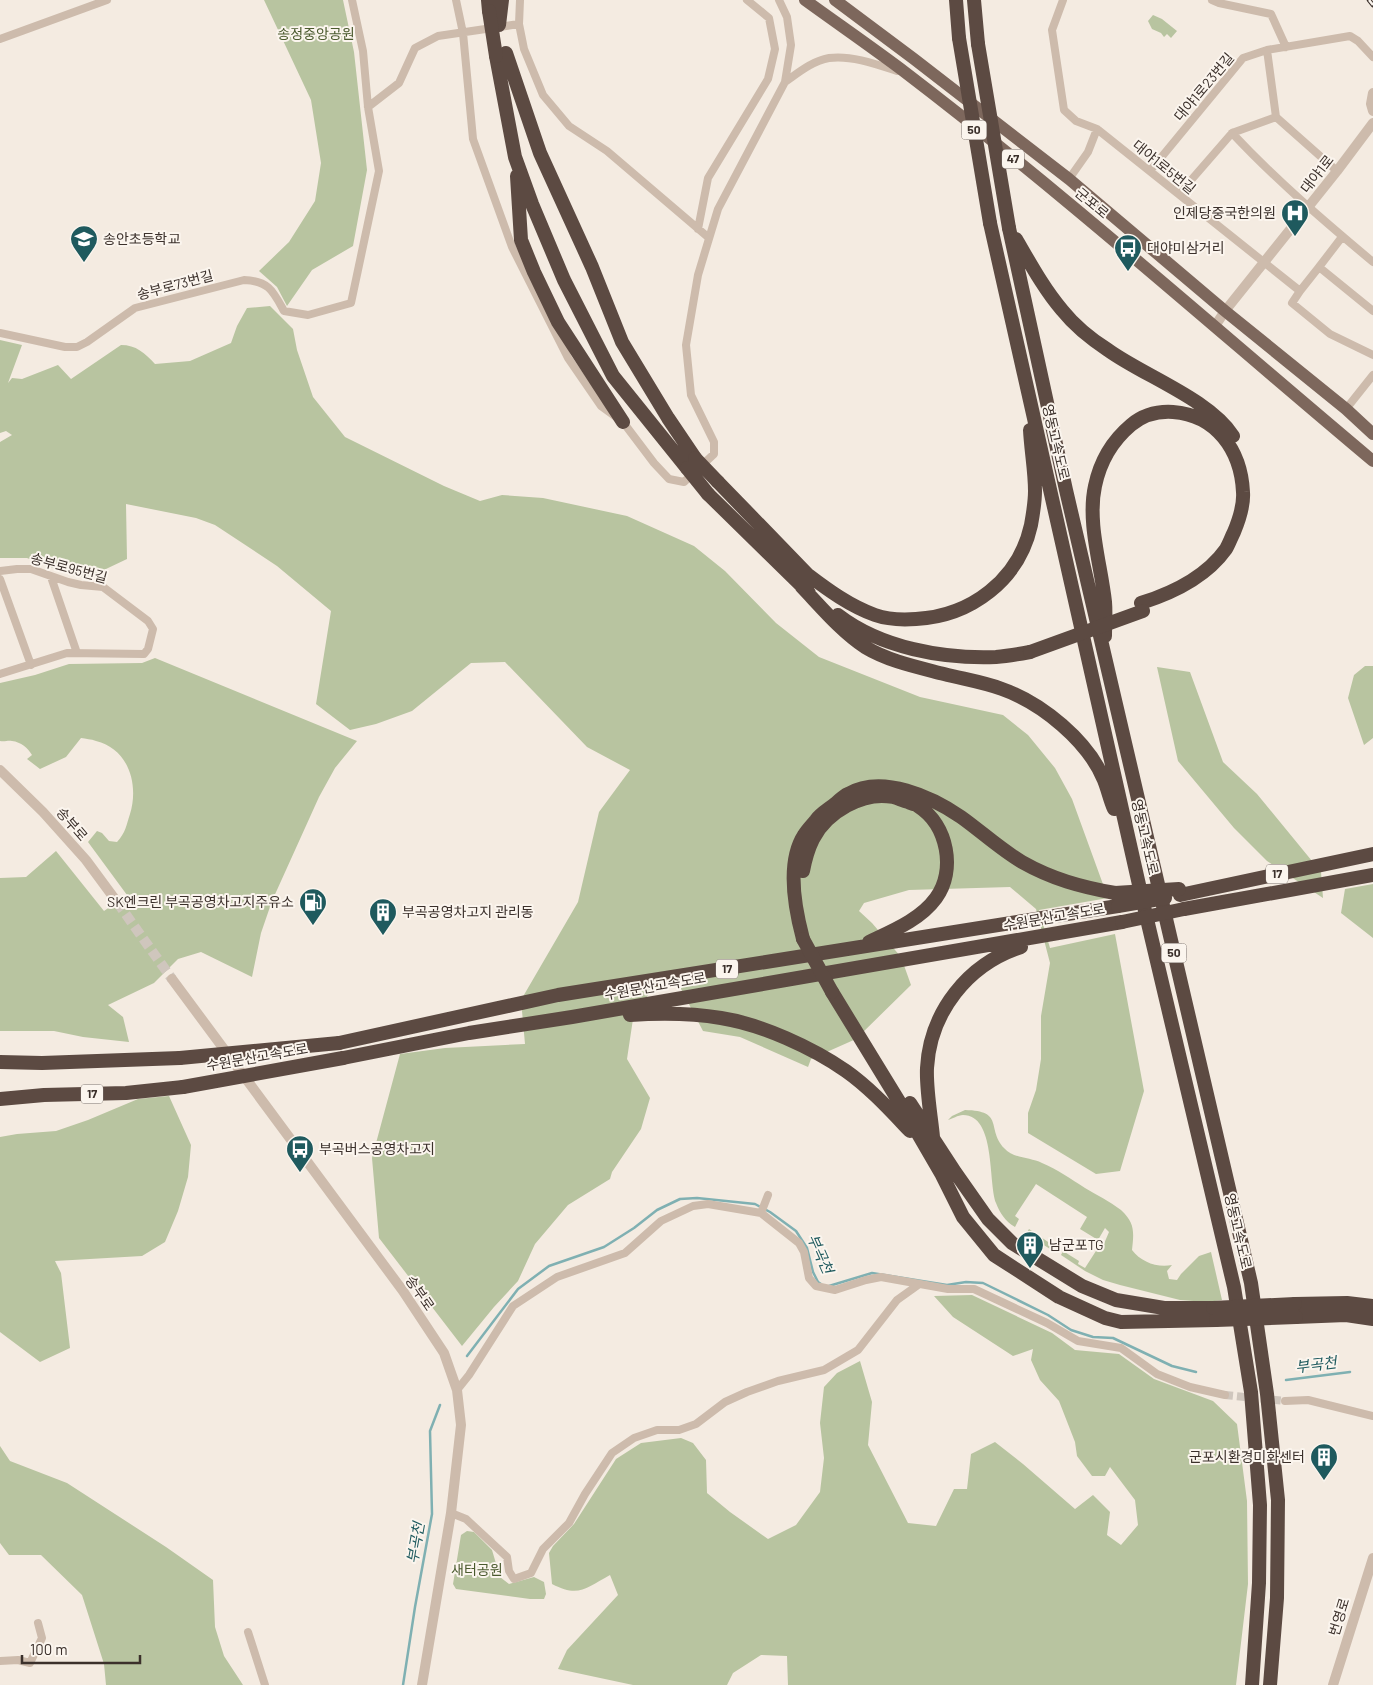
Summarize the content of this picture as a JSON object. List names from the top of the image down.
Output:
{
  "streets": {
    "highway": [
      "50",
      "영동고속도로",
      "17",
      "수원문산고속도로"
    ],
    "main road": ["47", "군포로"],
    "street": [
      "대야1로23번길",
      "대야1로5번길",
      "대야1로",
      "송부로73번길",
      "송부로95번길",
      "송부로",
      "번영로"
    ]
  },
  "crossings": [
    ["대야1로23번길", "대야1로5번길"],
    ["대야1로5번길", "대야1로"],
    ["대야1로5번길", "군포로"],
    ["대야1로", "군포로"]
  ],
  "water": ["부곡천"],
  "parks": ["송정중앙공원", "새터공원"],
  "places": {
    "hospital": ["인제당중국한의원"],
    "school or university": ["송안초등학교"],
    "bus stop": ["대야미삼거리", "부곡버스공영차고지"],
    "fuel station": ["SK엔크린 부곡공영차고지주유소"],
    "building": ["부곡공영차고지 관리동", "남군포TG", "군포시환경미화센터"]
  },
  "scale_bar": "100 m"
}
